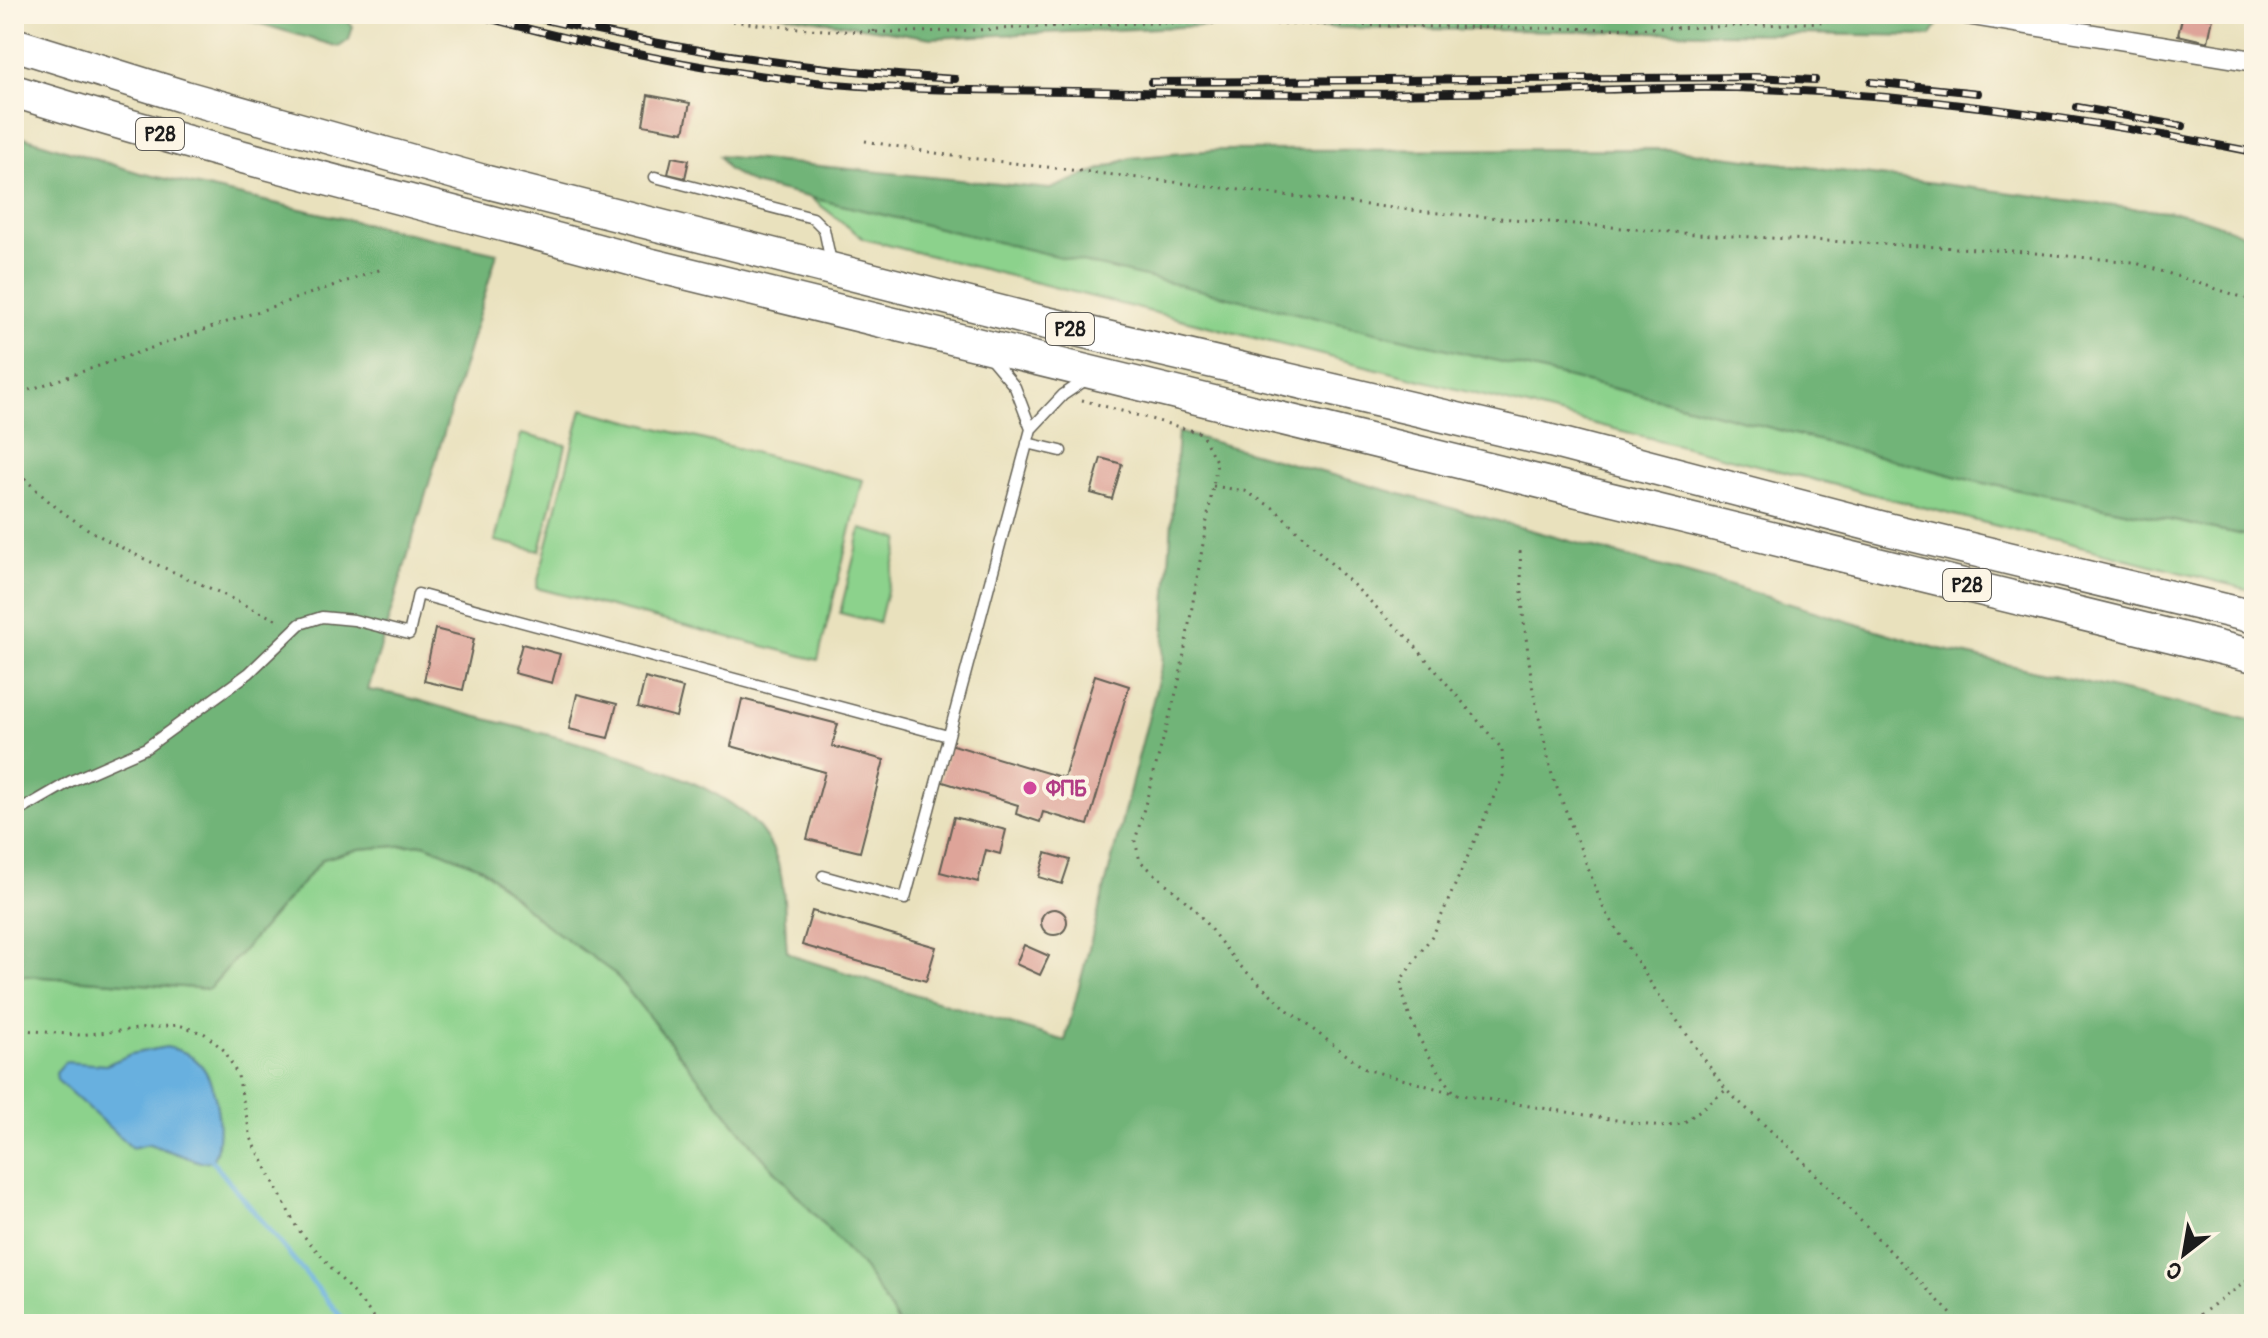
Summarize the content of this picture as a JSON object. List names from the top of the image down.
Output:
{
  "streets": {
    "highway": ["Р28"]
  },
  "places": ["ФПБ"],
  "north": "bottom left"
}
